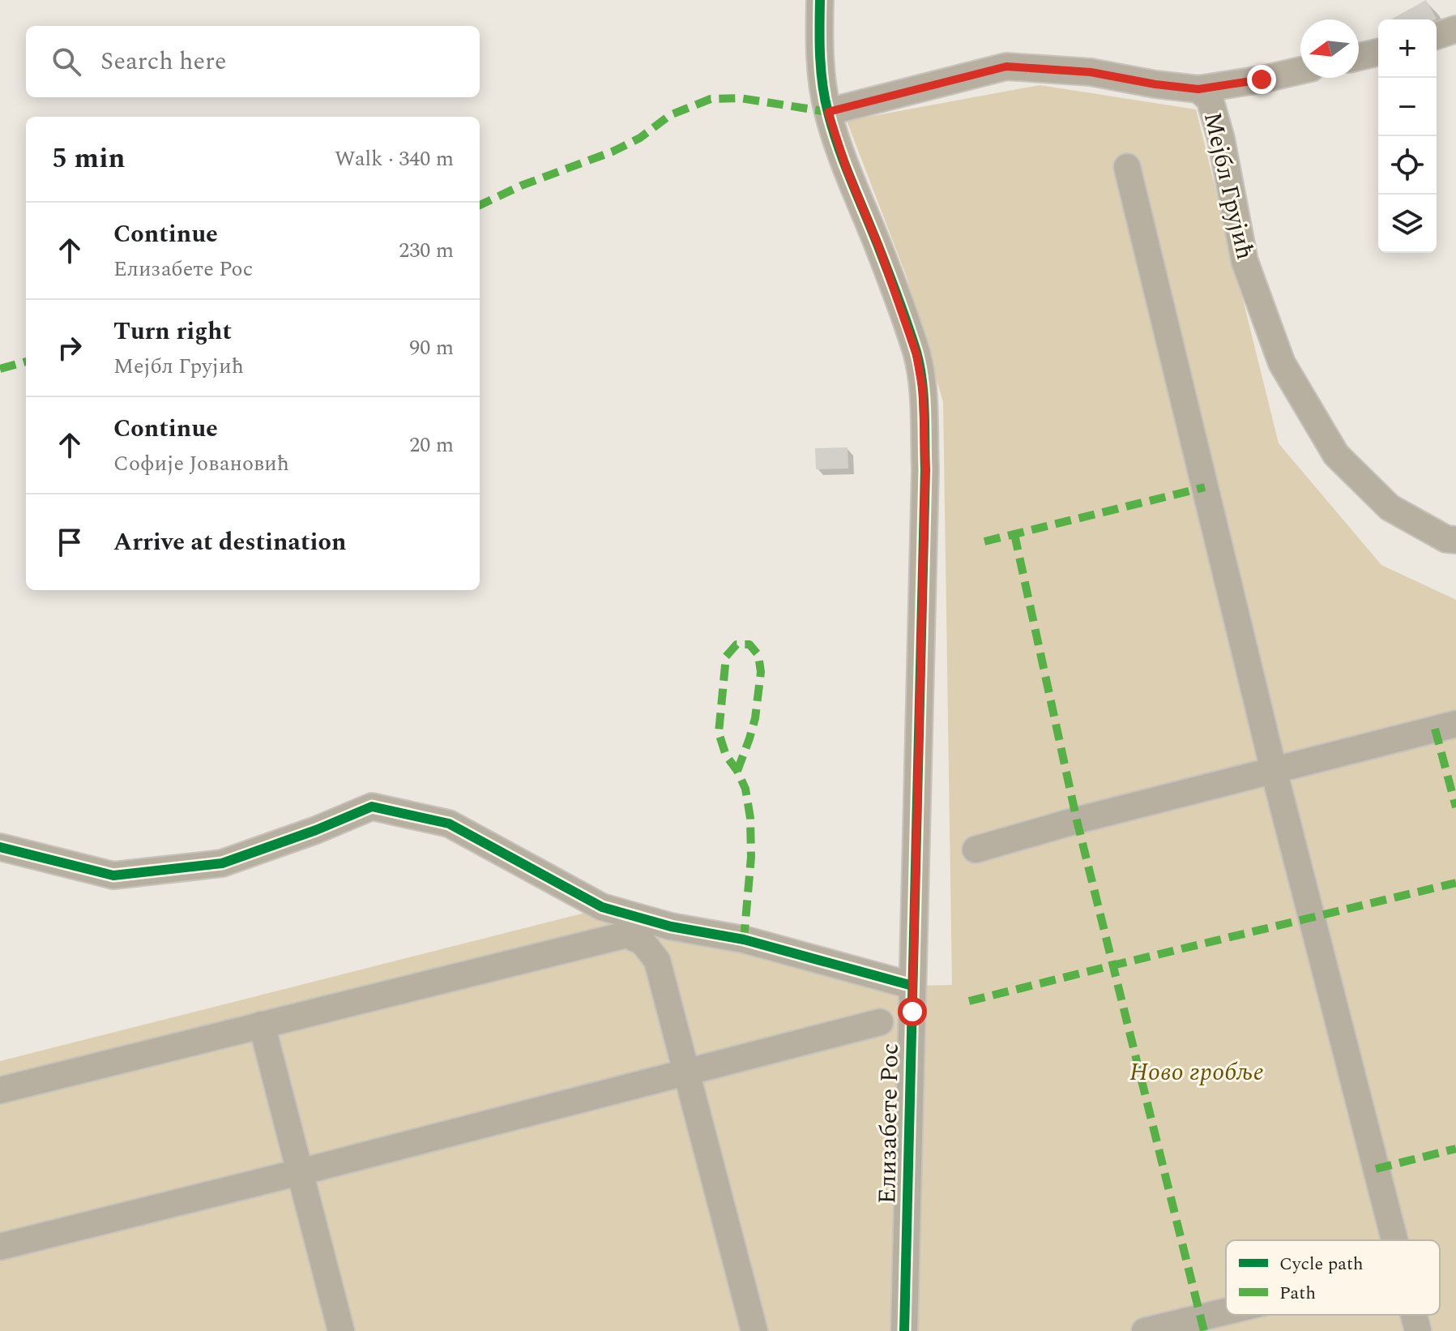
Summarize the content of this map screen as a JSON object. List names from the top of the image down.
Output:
{
  "streets": {
    "street": ["Мејбл Грујић", "Елизабете Рос"]
  },
  "crossings": [
    ["Мејбл Грујић", "Елизабете Рос"]
  ],
  "parks": ["Ново гробље"],
  "legend": ["Cycle path", "Path"],
  "north": "left",
  "page": {
    "map_buttons": ["+", "−"],
    "search": "Search here",
    "heading": ["5 min", "Walk · 340 m"],
    "list": [
      ["Continue", "Елизабете Рос", "230 m"],
      ["Turn right", "Мејбл Грујић", "90 m"],
      ["Continue", "Софије Јовановић", "20 m"],
      "Arrive at destination"
    ]
  }
}
